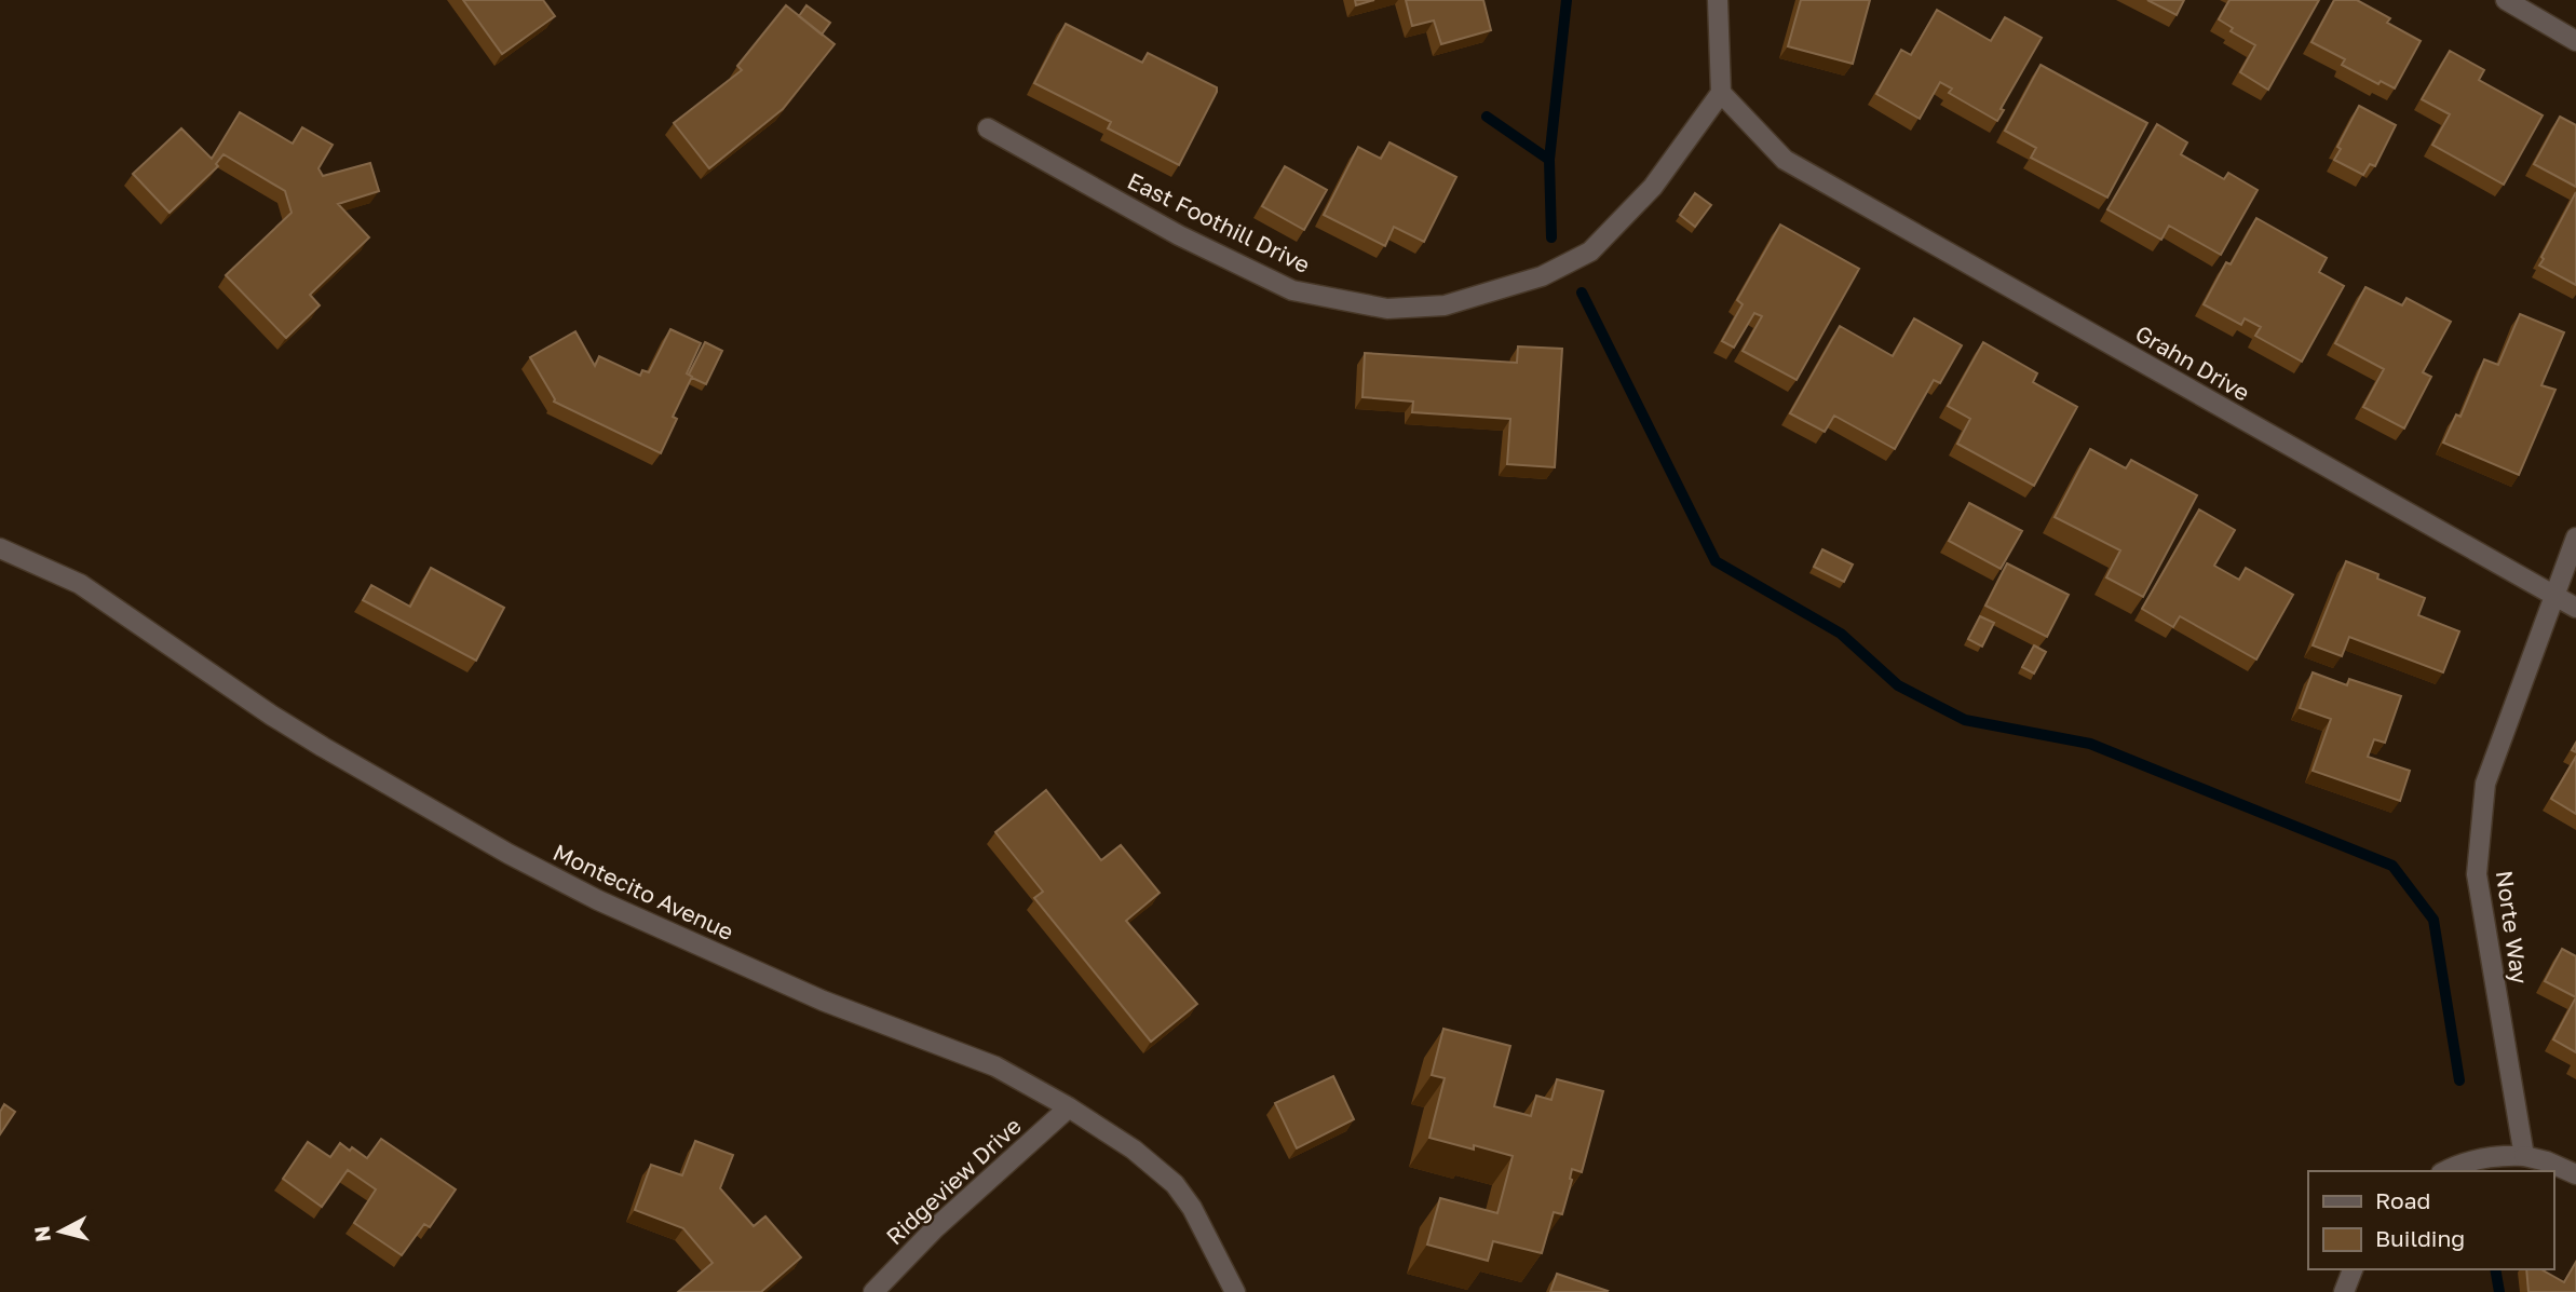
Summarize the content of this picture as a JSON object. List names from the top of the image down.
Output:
{
  "streets": {
    "street": [
      "East Foothill Drive",
      "Grahn Drive",
      "Montecito Avenue",
      "Norte Way",
      "Ridgeview Drive"
    ]
  },
  "crossings": [
    ["East Foothill Drive", "Grahn Drive"],
    ["Grahn Drive", "Norte Way"],
    ["Montecito Avenue", "Ridgeview Drive"]
  ],
  "legend": ["Road", "Building"],
  "north": "left"
}
